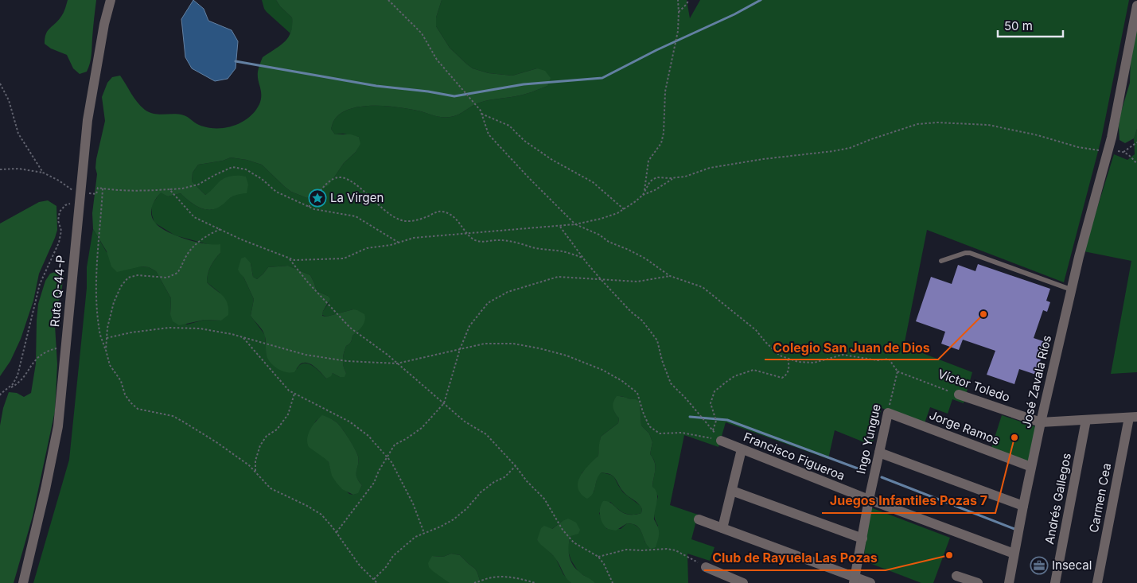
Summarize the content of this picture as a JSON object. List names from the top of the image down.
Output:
{
  "streets": {
    "street": [
      "Ruta Q-44-P",
      "José Zavala Ríos",
      "Víctor Toledo",
      "Jorge Ramos",
      "Ingo Yungue",
      "Francisco Figueroa",
      "Carmen Cea",
      "Andrés Gallegos"
    ]
  },
  "crossings": [
    ["José Zavala Ríos", "Víctor Toledo"],
    ["José Zavala Ríos", "Jorge Ramos"],
    ["José Zavala Ríos", "Francisco Figueroa"],
    ["Víctor Toledo", "Ingo Yungue"],
    ["Víctor Toledo", "Carmen Cea"],
    ["Víctor Toledo", "Andrés Gallegos"],
    ["Jorge Ramos", "Ingo Yungue"],
    ["Ingo Yungue", "Francisco Figueroa"]
  ],
  "places": {
    "place": ["La Virgen"],
    "other": ["Colegio San Juan de Dios", "Juegos Infantiles Pozas 7", "Club de Rayuela Las Pozas"],
    "office": ["Insecal"]
  },
  "scale_bar": "50 m"
}
